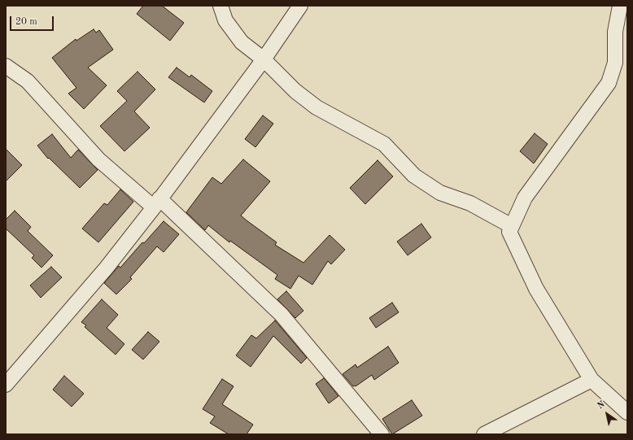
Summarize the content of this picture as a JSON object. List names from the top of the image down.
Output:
{
  "scale_bar": "20 m",
  "north": "top left"
}
